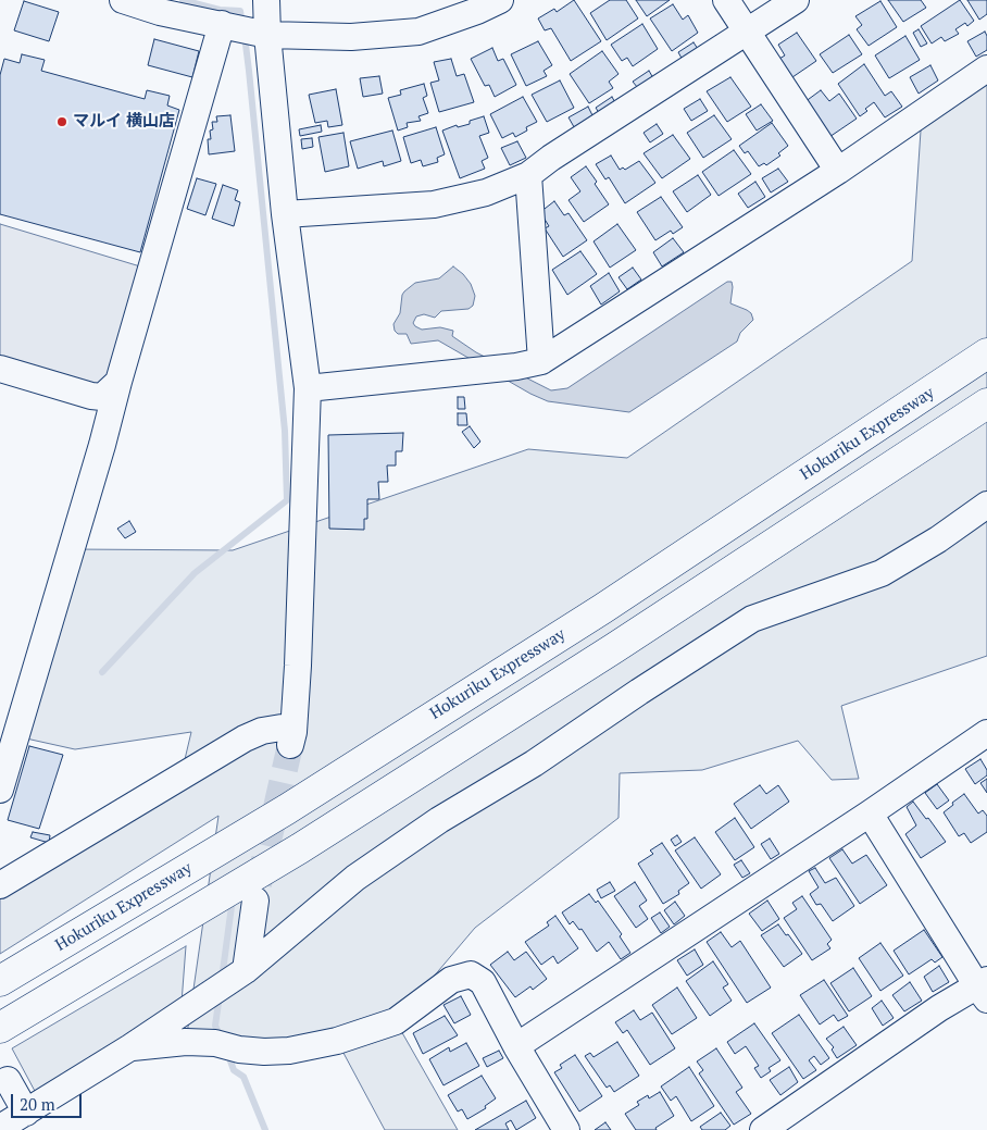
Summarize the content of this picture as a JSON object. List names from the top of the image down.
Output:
{
  "streets": {
    "highway": ["Hokuriku Expressway"]
  },
  "places": ["マルイ 横山店"],
  "scale_bar": "20 m"
}
